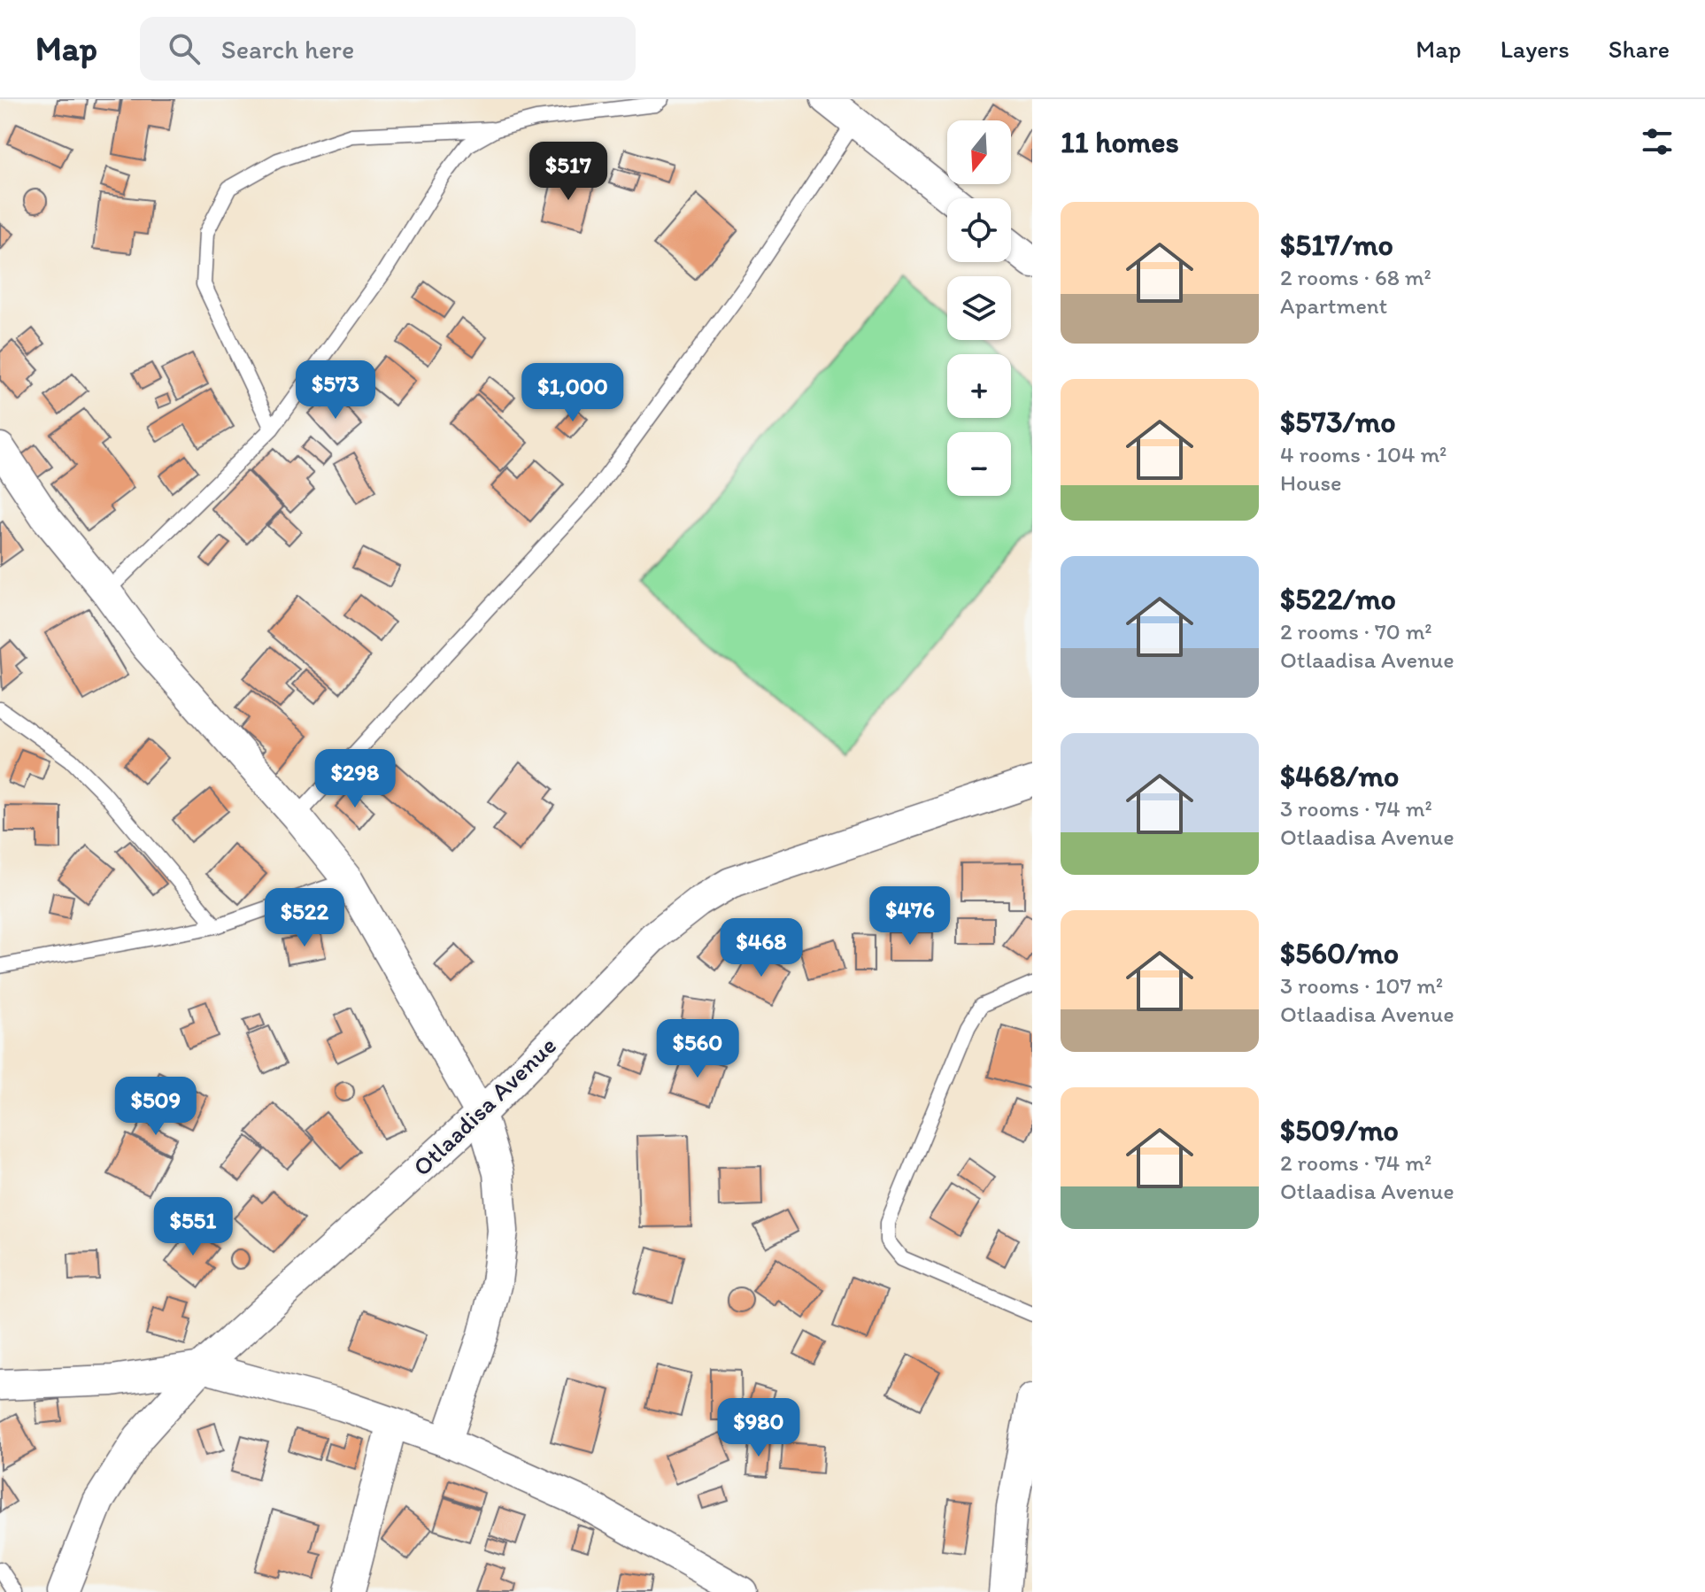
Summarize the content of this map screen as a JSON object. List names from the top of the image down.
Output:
{
  "streets": {
    "street": ["Otlaadisa Avenue"]
  },
  "north": "bottom",
  "page": {
    "header": "Map",
    "search": "Search here",
    "nav": ["Map", "Layers", "Share"],
    "heading": "11 homes",
    "map_buttons": ["+", "−"],
    "price": [
      "$517",
      "$573",
      "$1,000",
      "$298",
      "$476",
      "$522",
      "$468",
      "$560",
      "$509",
      "$551",
      "$980"
    ],
    "list": [
      {
        "name": "$517/mo",
        "note": "2 rooms · 68 m² · Apartment"
      },
      {
        "name": "$573/mo",
        "note": "4 rooms · 104 m² · House"
      },
      {
        "name": "$522/mo",
        "note": "2 rooms · 70 m² · Otlaadisa Avenue"
      },
      {
        "name": "$468/mo",
        "note": "3 rooms · 74 m² · Otlaadisa Avenue"
      },
      {
        "name": "$560/mo",
        "note": "3 rooms · 107 m² · Otlaadisa Avenue"
      },
      {
        "name": "$509/mo",
        "note": "2 rooms · 74 m² · Otlaadisa Avenue"
      }
    ]
  }
}
